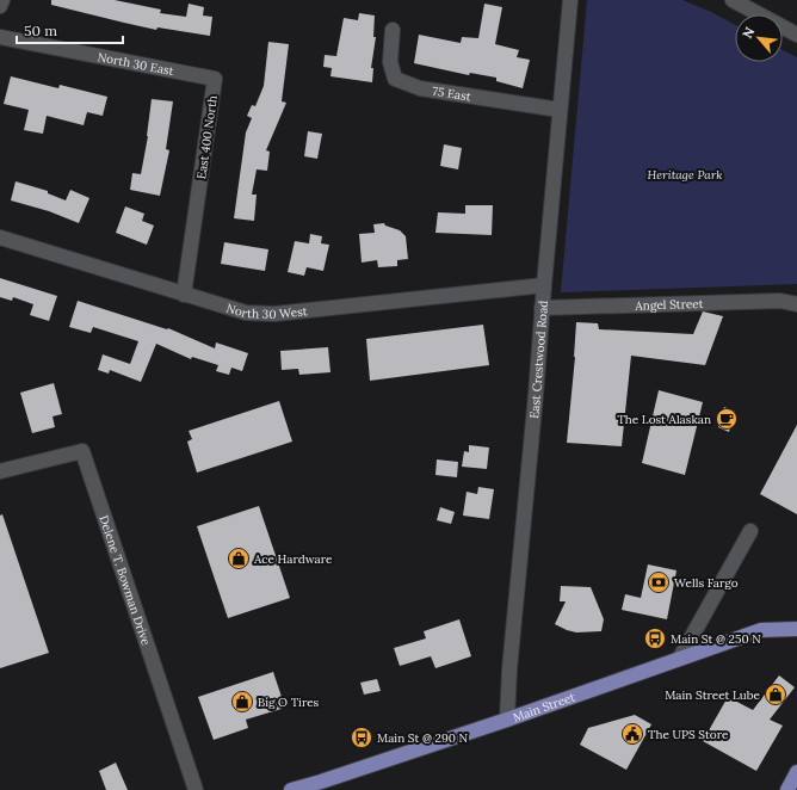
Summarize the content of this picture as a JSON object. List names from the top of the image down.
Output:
{
  "streets": {
    "main road": ["Main Street"],
    "street": [
      "North 30 East",
      "75 East",
      "East 400 North",
      "Angel Street",
      "North 30 West",
      "East Crestwood Road",
      "Delene T. Bowman Drive"
    ]
  },
  "crossings": [
    ["North 30 East", "East 400 North"],
    ["75 East", "East Crestwood Road"],
    ["East 400 North", "North 30 West"],
    ["Angel Street", "East Crestwood Road"],
    ["North 30 West", "East Crestwood Road"],
    ["East Crestwood Road", "Main Street"]
  ],
  "parks": ["Heritage Park"],
  "places": {
    "cafe": ["The Lost Alaskan"],
    "shop": ["Ace Hardware", "Main Street Lube", "Big O Tires"],
    "bank": ["Wells Fargo"],
    "bus stop": ["Main St @ 250 N", "Main St @ 290 N"],
    "public building": ["The UPS Store"]
  },
  "scale_bar": "50 m",
  "north": "top left"
}
